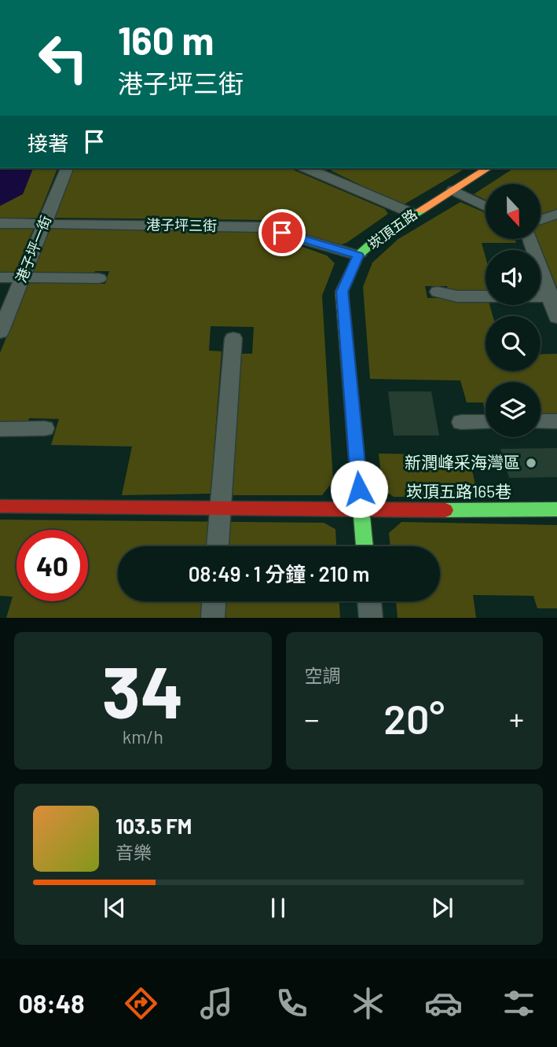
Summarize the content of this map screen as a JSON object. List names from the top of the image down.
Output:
{
  "streets": {
    "street": [
      "港子坪三街",
      "崁頂五路",
      "港子坪一街",
      "崁頂五路165巷"
    ]
  },
  "crossings": [
    ["港子坪三街", "崁頂五路"],
    ["港子坪三街", "港子坪一街"],
    ["崁頂五路", "崁頂五路165巷"]
  ],
  "places": ["新潤峰采海灣區"],
  "north": "bottom",
  "page": {
    "turn": ["160 m", "港子坪三街"],
    "then": "接著",
    "limit": "40",
    "trip": "08:49 · 1 分鐘 · 210 m",
    "tile": [
      ["34", "km/h"],
      "空調"
    ],
    "heat": ["−", "20°", "+"],
    "song": ["103.5 FM", "音樂"],
    "tabs": "08:48"
  }
}
